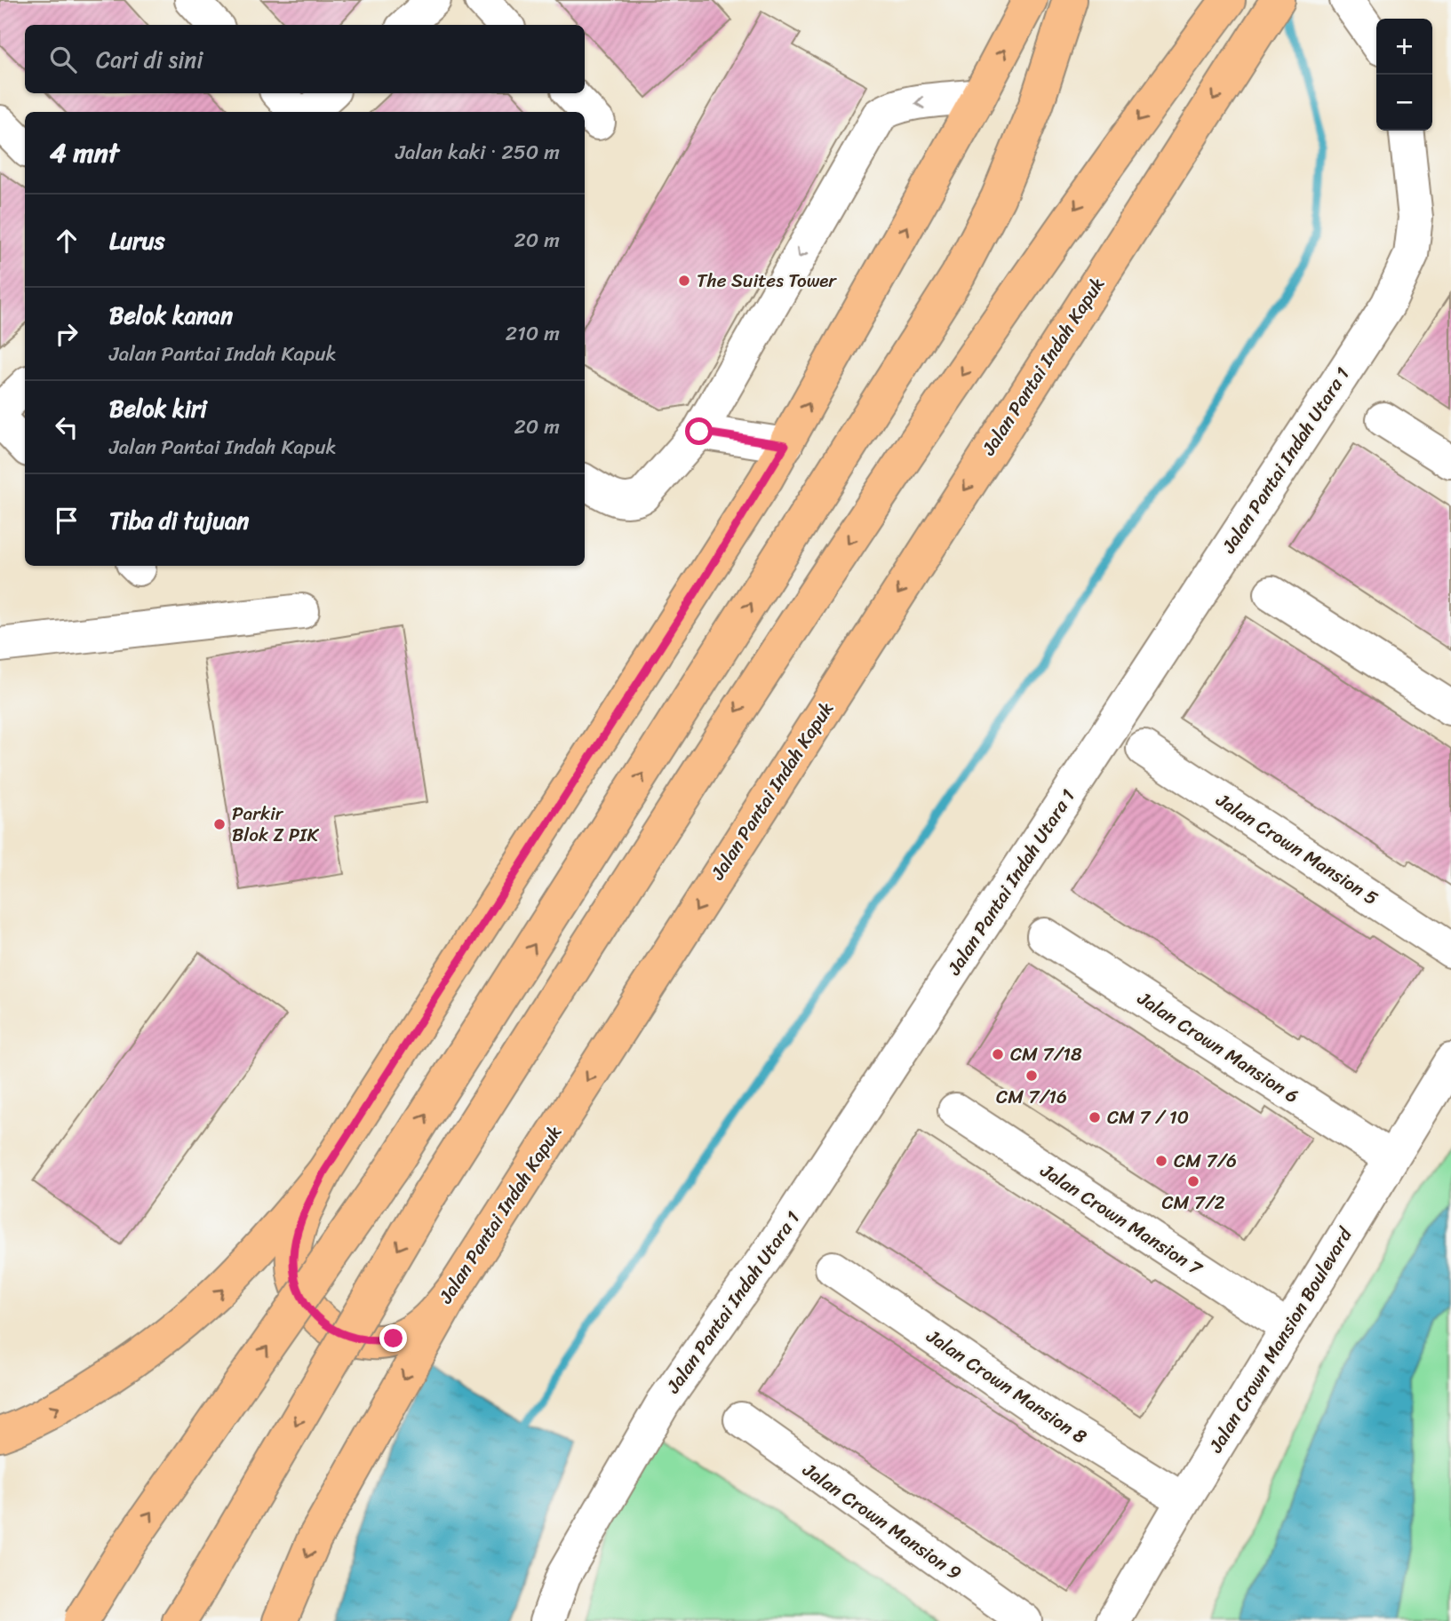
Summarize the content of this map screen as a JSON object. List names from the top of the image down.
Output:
{
  "streets": {
    "main road": ["Jalan Pantai Indah Kapuk"],
    "street": [
      "Jalan Pantai Indah Utara 1",
      "Jalan Crown Mansion 5",
      "Jalan Crown Mansion 6",
      "Jalan Crown Mansion 7",
      "Jalan Crown Mansion Boulevard",
      "Jalan Crown Mansion 8",
      "Jalan Crown Mansion 9"
    ]
  },
  "crossings": [
    ["Jalan Crown Mansion 6", "Jalan Crown Mansion Boulevard"],
    ["Jalan Crown Mansion 7", "Jalan Crown Mansion Boulevard"],
    ["Jalan Crown Mansion Boulevard", "Jalan Crown Mansion 8"]
  ],
  "places": [
    "The Suites Tower",
    "Parkir Blok Z PIK",
    "CM 7/18",
    "CM 7/16",
    "CM 7 / 10",
    "CM 7/6",
    "CM 7/2"
  ],
  "page": {
    "map_buttons": ["+", "−"],
    "search": "Cari di sini",
    "heading": ["4 mnt", "Jalan kaki · 250 m"],
    "list": [
      ["Lurus", "20 m"],
      ["Belok kanan", "Jalan Pantai Indah Kapuk", "210 m"],
      ["Belok kiri", "Jalan Pantai Indah Kapuk", "20 m"],
      "Tiba di tujuan"
    ]
  }
}
